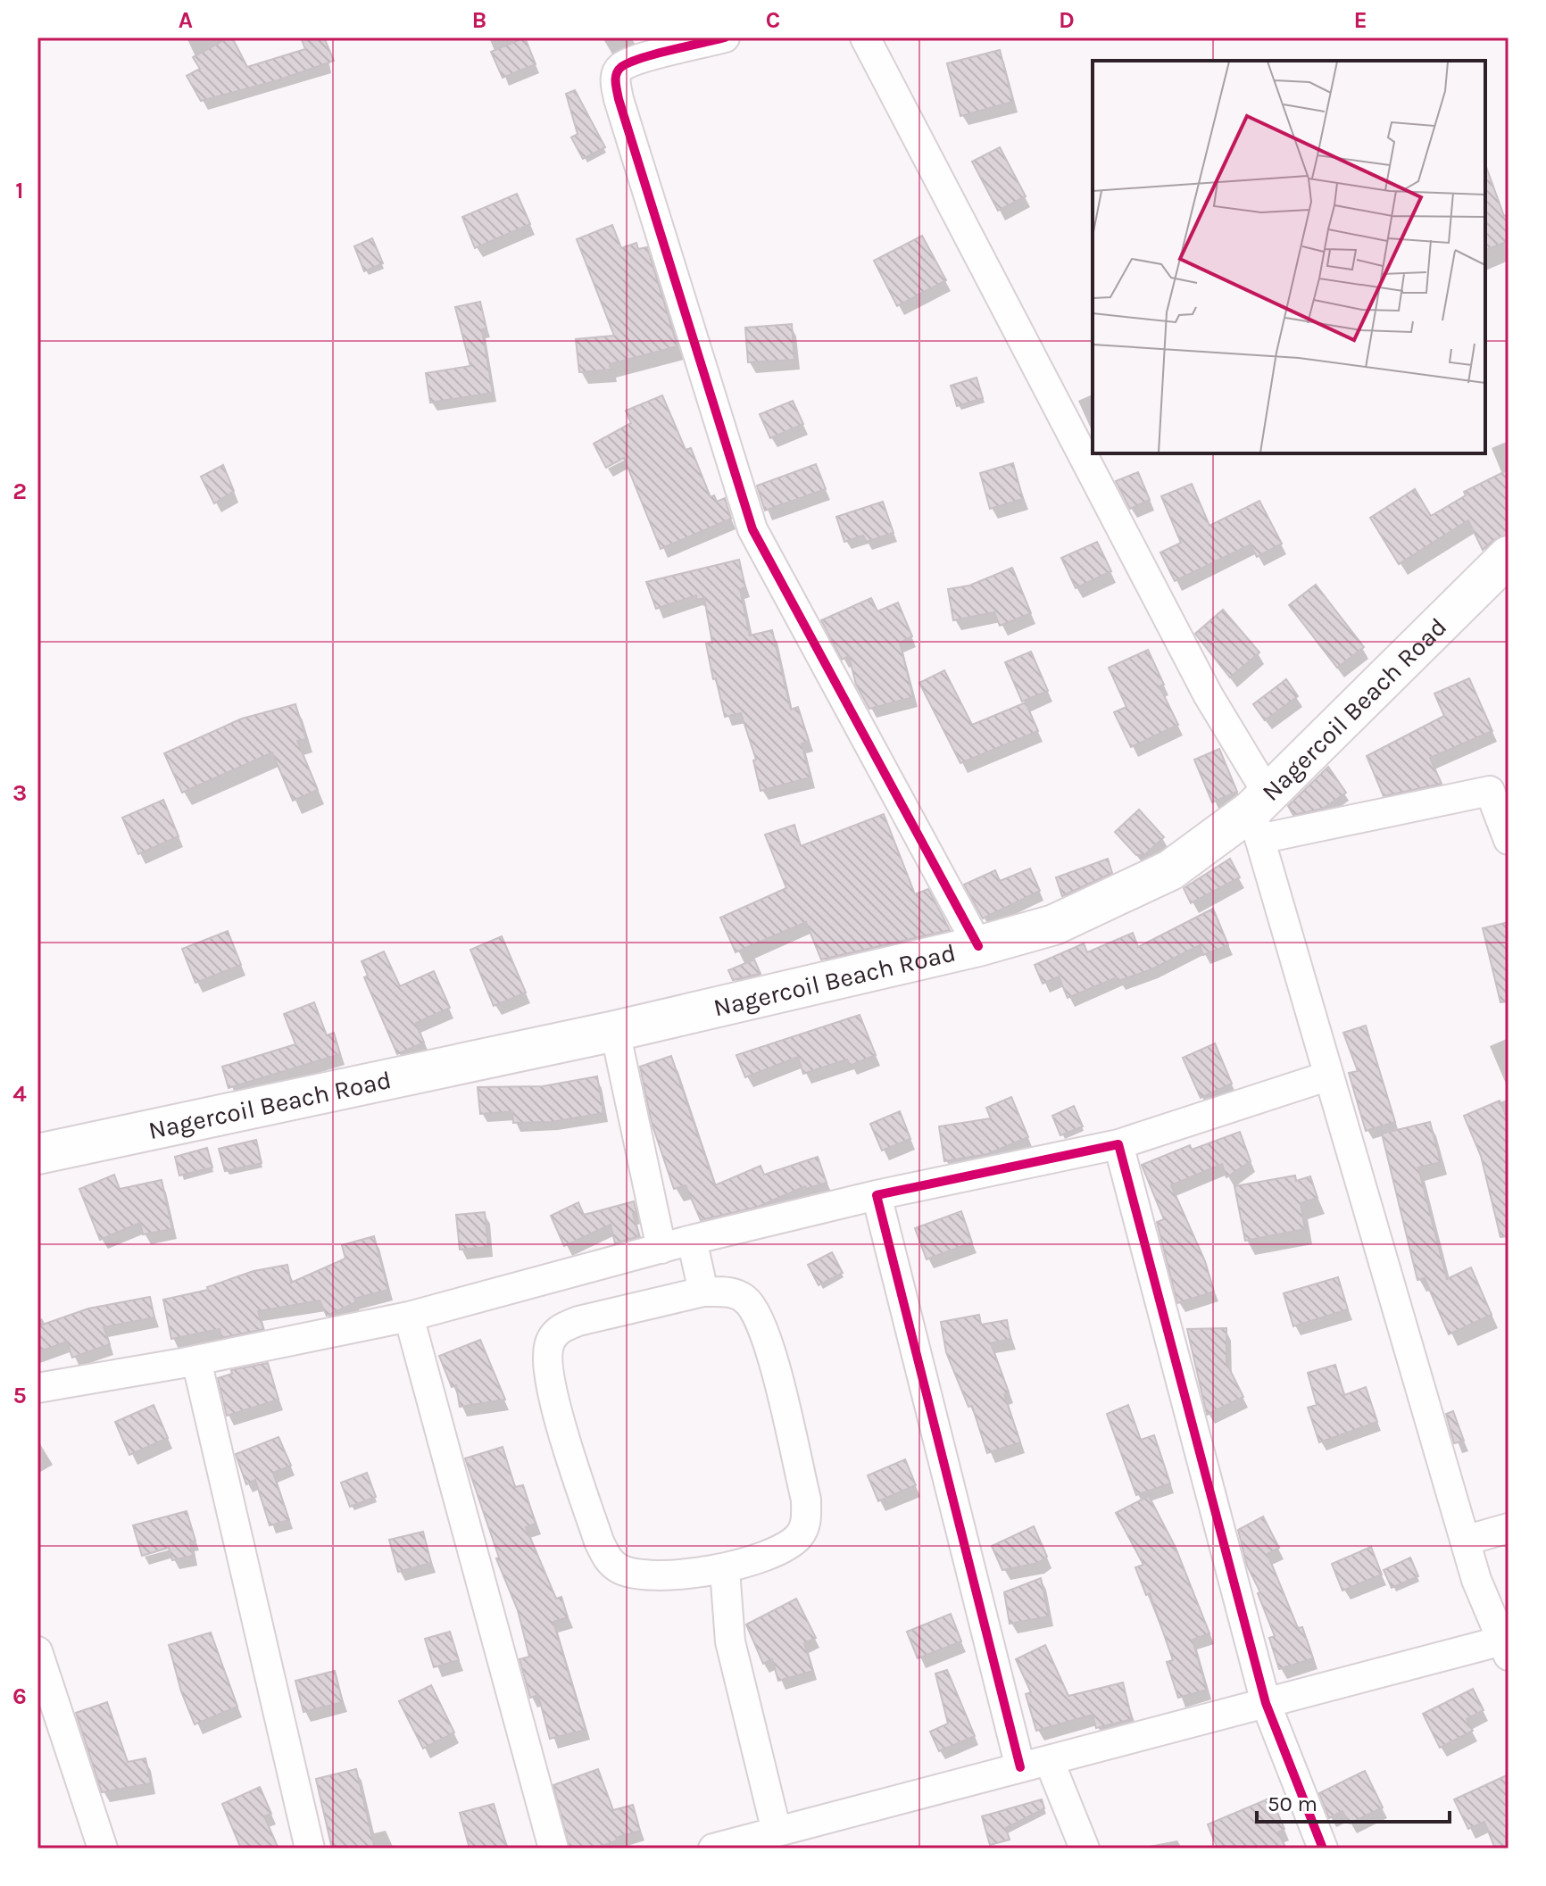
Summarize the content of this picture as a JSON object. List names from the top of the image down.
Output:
{
  "streets": {
    "main road": ["Nagercoil Beach Road"]
  },
  "scale_bar": "50 m",
  "grid": {
    "columns": [
      "A",
      "B",
      "C",
      "D",
      "E"
    ],
    "rows": [
      "1",
      "2",
      "3",
      "4",
      "5",
      "6"
    ]
  }
}
